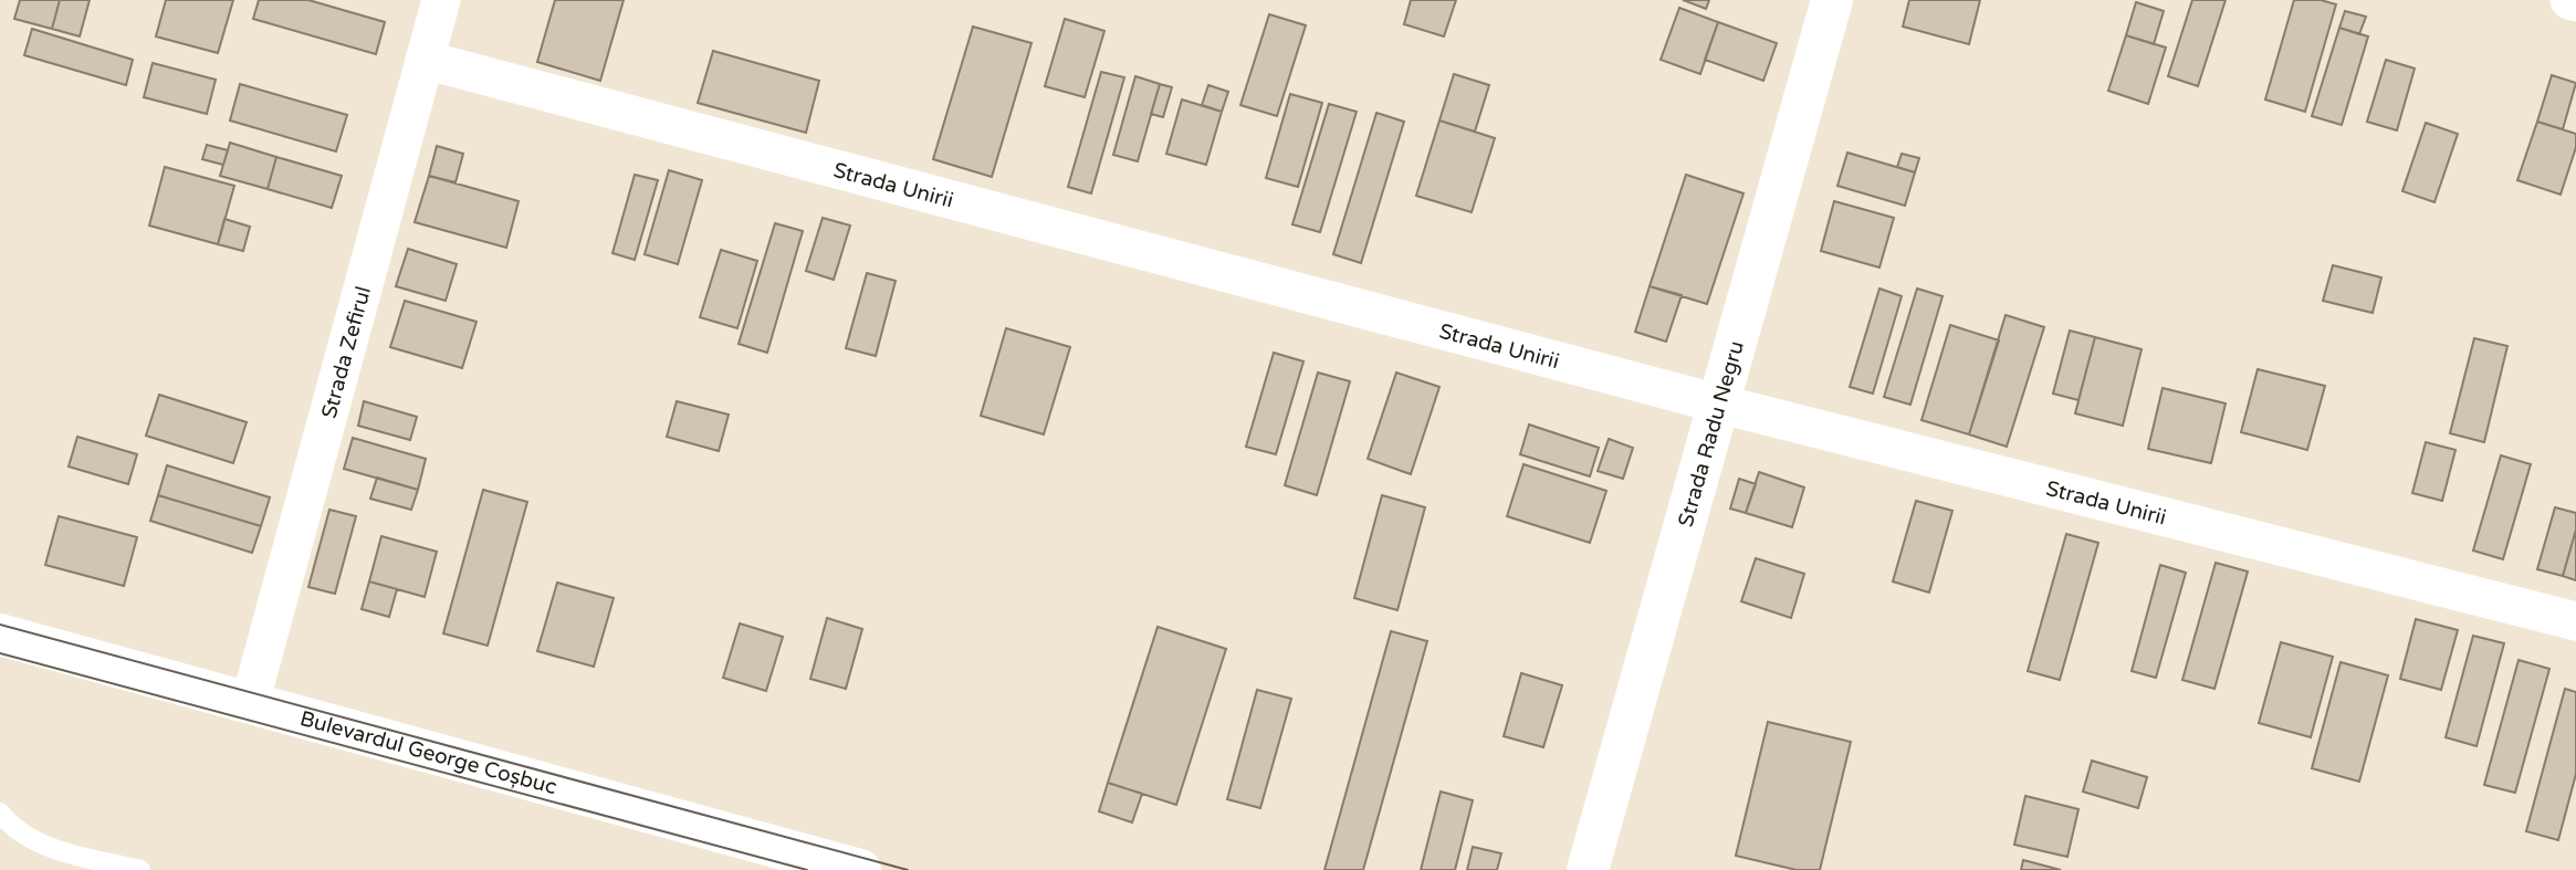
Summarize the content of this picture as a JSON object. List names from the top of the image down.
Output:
{
  "streets": {
    "street": [
      "Strada Unirii",
      "Strada Zefirul",
      "Strada Radu Negru",
      "Bulevardul George Coșbuc"
    ]
  },
  "crossings": [
    ["Strada Unirii", "Strada Zefirul"],
    ["Strada Unirii", "Strada Radu Negru"],
    ["Strada Zefirul", "Bulevardul George Coșbuc"]
  ]
}
